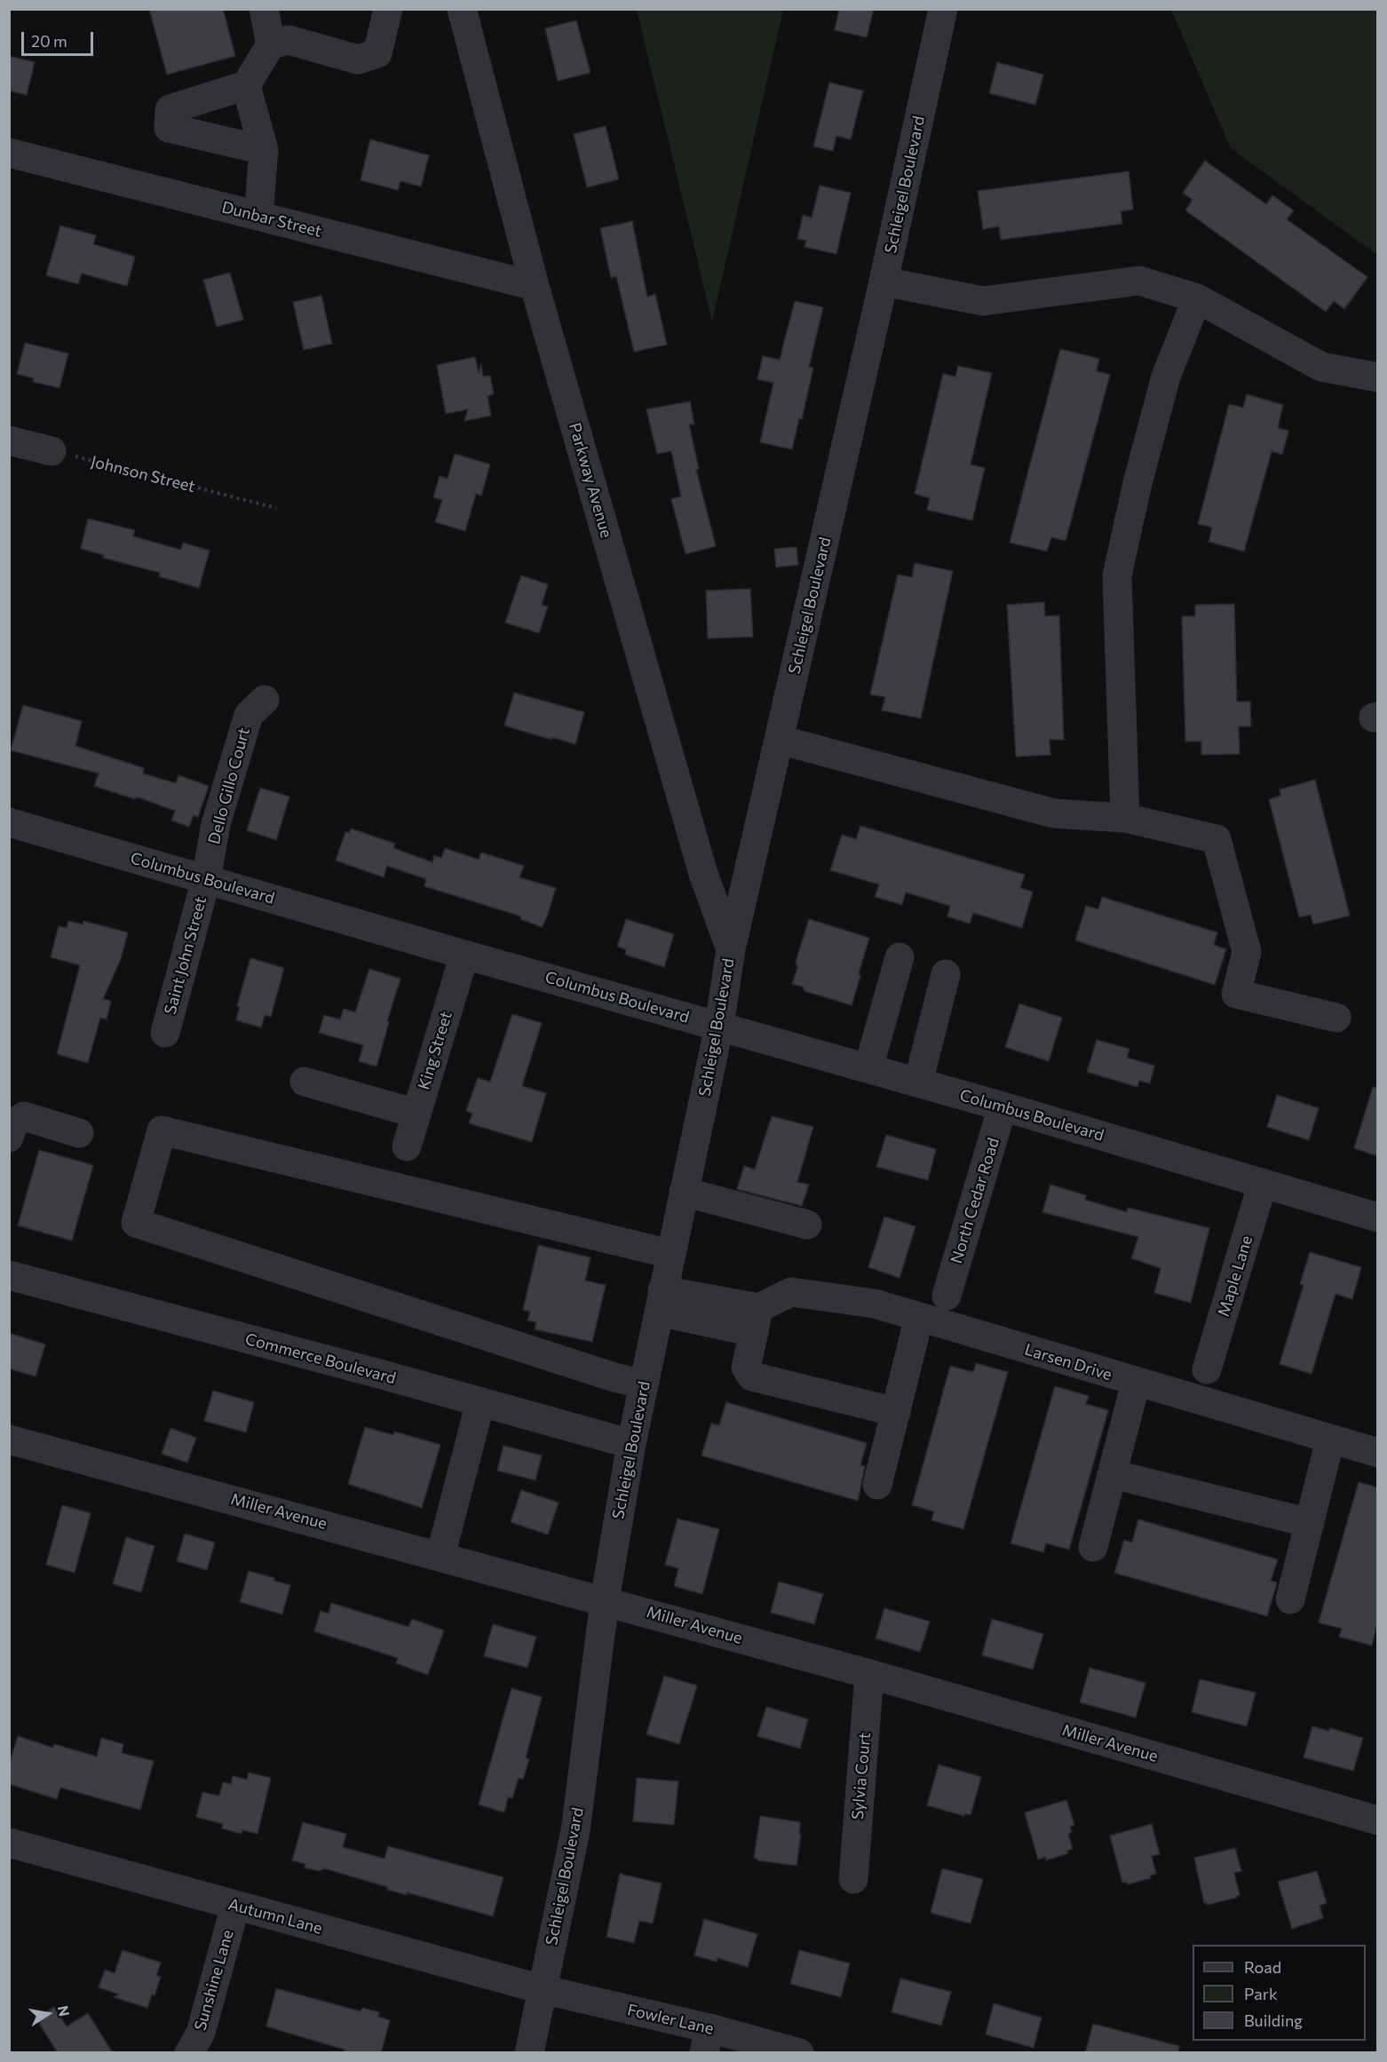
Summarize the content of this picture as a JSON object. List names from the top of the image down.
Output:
{
  "streets": {
    "street": [
      "Schleigel Boulevard",
      "Dunbar Street",
      "Parkway Avenue",
      "Dello Gillo Court",
      "Columbus Boulevard",
      "Saint John Street",
      "King Street",
      "North Cedar Road",
      "Maple Lane",
      "Commerce Boulevard",
      "Larsen Drive",
      "Miller Avenue",
      "Sylvia Court",
      "Autumn Lane",
      "Sunshine Lane",
      "Fowler Lane"
    ],
    "path": ["Johnson Street"]
  },
  "crossings": [
    ["Schleigel Boulevard", "Parkway Avenue"],
    ["Schleigel Boulevard", "Columbus Boulevard"],
    ["Schleigel Boulevard", "Commerce Boulevard"],
    ["Schleigel Boulevard", "Miller Avenue"],
    ["Schleigel Boulevard", "Autumn Lane"],
    ["Schleigel Boulevard", "Fowler Lane"],
    ["Dunbar Street", "Parkway Avenue"],
    ["Dello Gillo Court", "Columbus Boulevard"],
    ["Dello Gillo Court", "Saint John Street"],
    ["Columbus Boulevard", "Saint John Street"],
    ["Columbus Boulevard", "King Street"],
    ["Columbus Boulevard", "North Cedar Road"],
    ["Columbus Boulevard", "Maple Lane"],
    ["Miller Avenue", "Sylvia Court"],
    ["Autumn Lane", "Sunshine Lane"],
    ["Autumn Lane", "Fowler Lane"]
  ],
  "legend": ["Road", "Park", "Building"],
  "scale_bar": "20 m",
  "north": "right"
}
